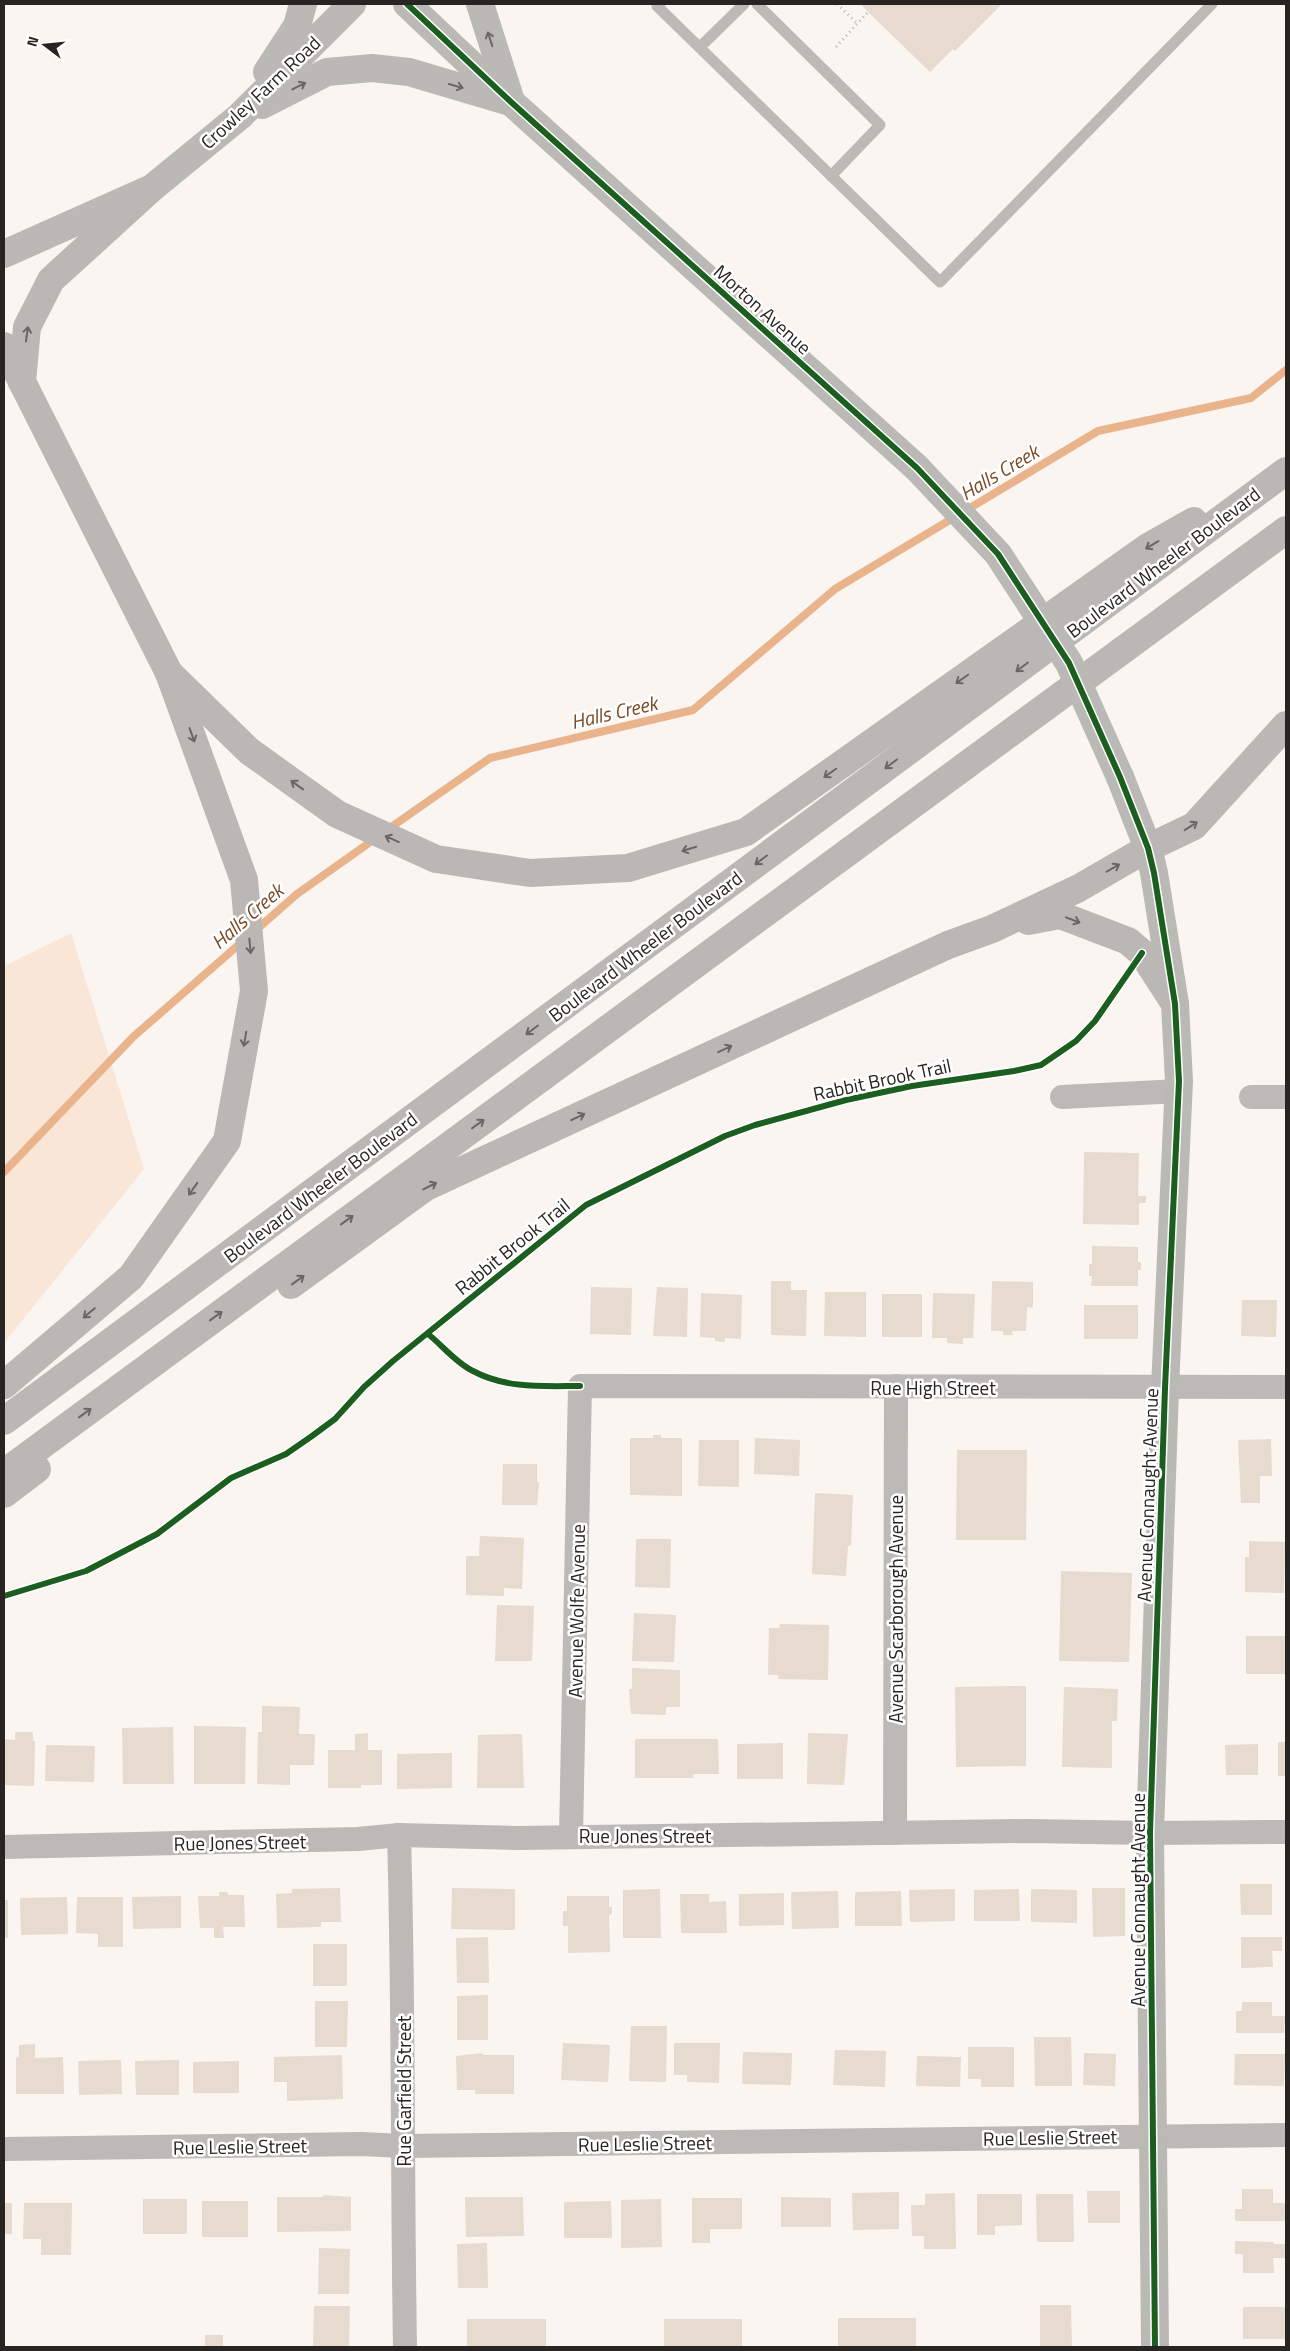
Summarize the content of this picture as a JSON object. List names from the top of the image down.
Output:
{
  "streets": {
    "highway": ["Boulevard Wheeler Boulevard"],
    "street": [
      "Crowley Farm Road",
      "Morton Avenue",
      "Rue High Street",
      "Avenue Connaught Avenue",
      "Avenue Scarborough Avenue",
      "Avenue Wolfe Avenue",
      "Rue Jones Street",
      "Rue Garfield Street",
      "Rue Leslie Street"
    ],
    "cycle path": ["Rabbit Brook Trail"]
  },
  "crossings": [
    ["Morton Avenue", "Avenue Connaught Avenue"],
    ["Rue High Street", "Avenue Connaught Avenue"],
    ["Rue High Street", "Avenue Scarborough Avenue"],
    ["Rue High Street", "Avenue Wolfe Avenue"],
    ["Avenue Connaught Avenue", "Rue Jones Street"],
    ["Avenue Connaught Avenue", "Rue Leslie Street"],
    ["Avenue Scarborough Avenue", "Rue Jones Street"],
    ["Avenue Wolfe Avenue", "Rue Jones Street"],
    ["Rue Jones Street", "Rue Garfield Street"],
    ["Rue Garfield Street", "Rue Leslie Street"]
  ],
  "water": ["Halls Creek"],
  "north": "left"
}
